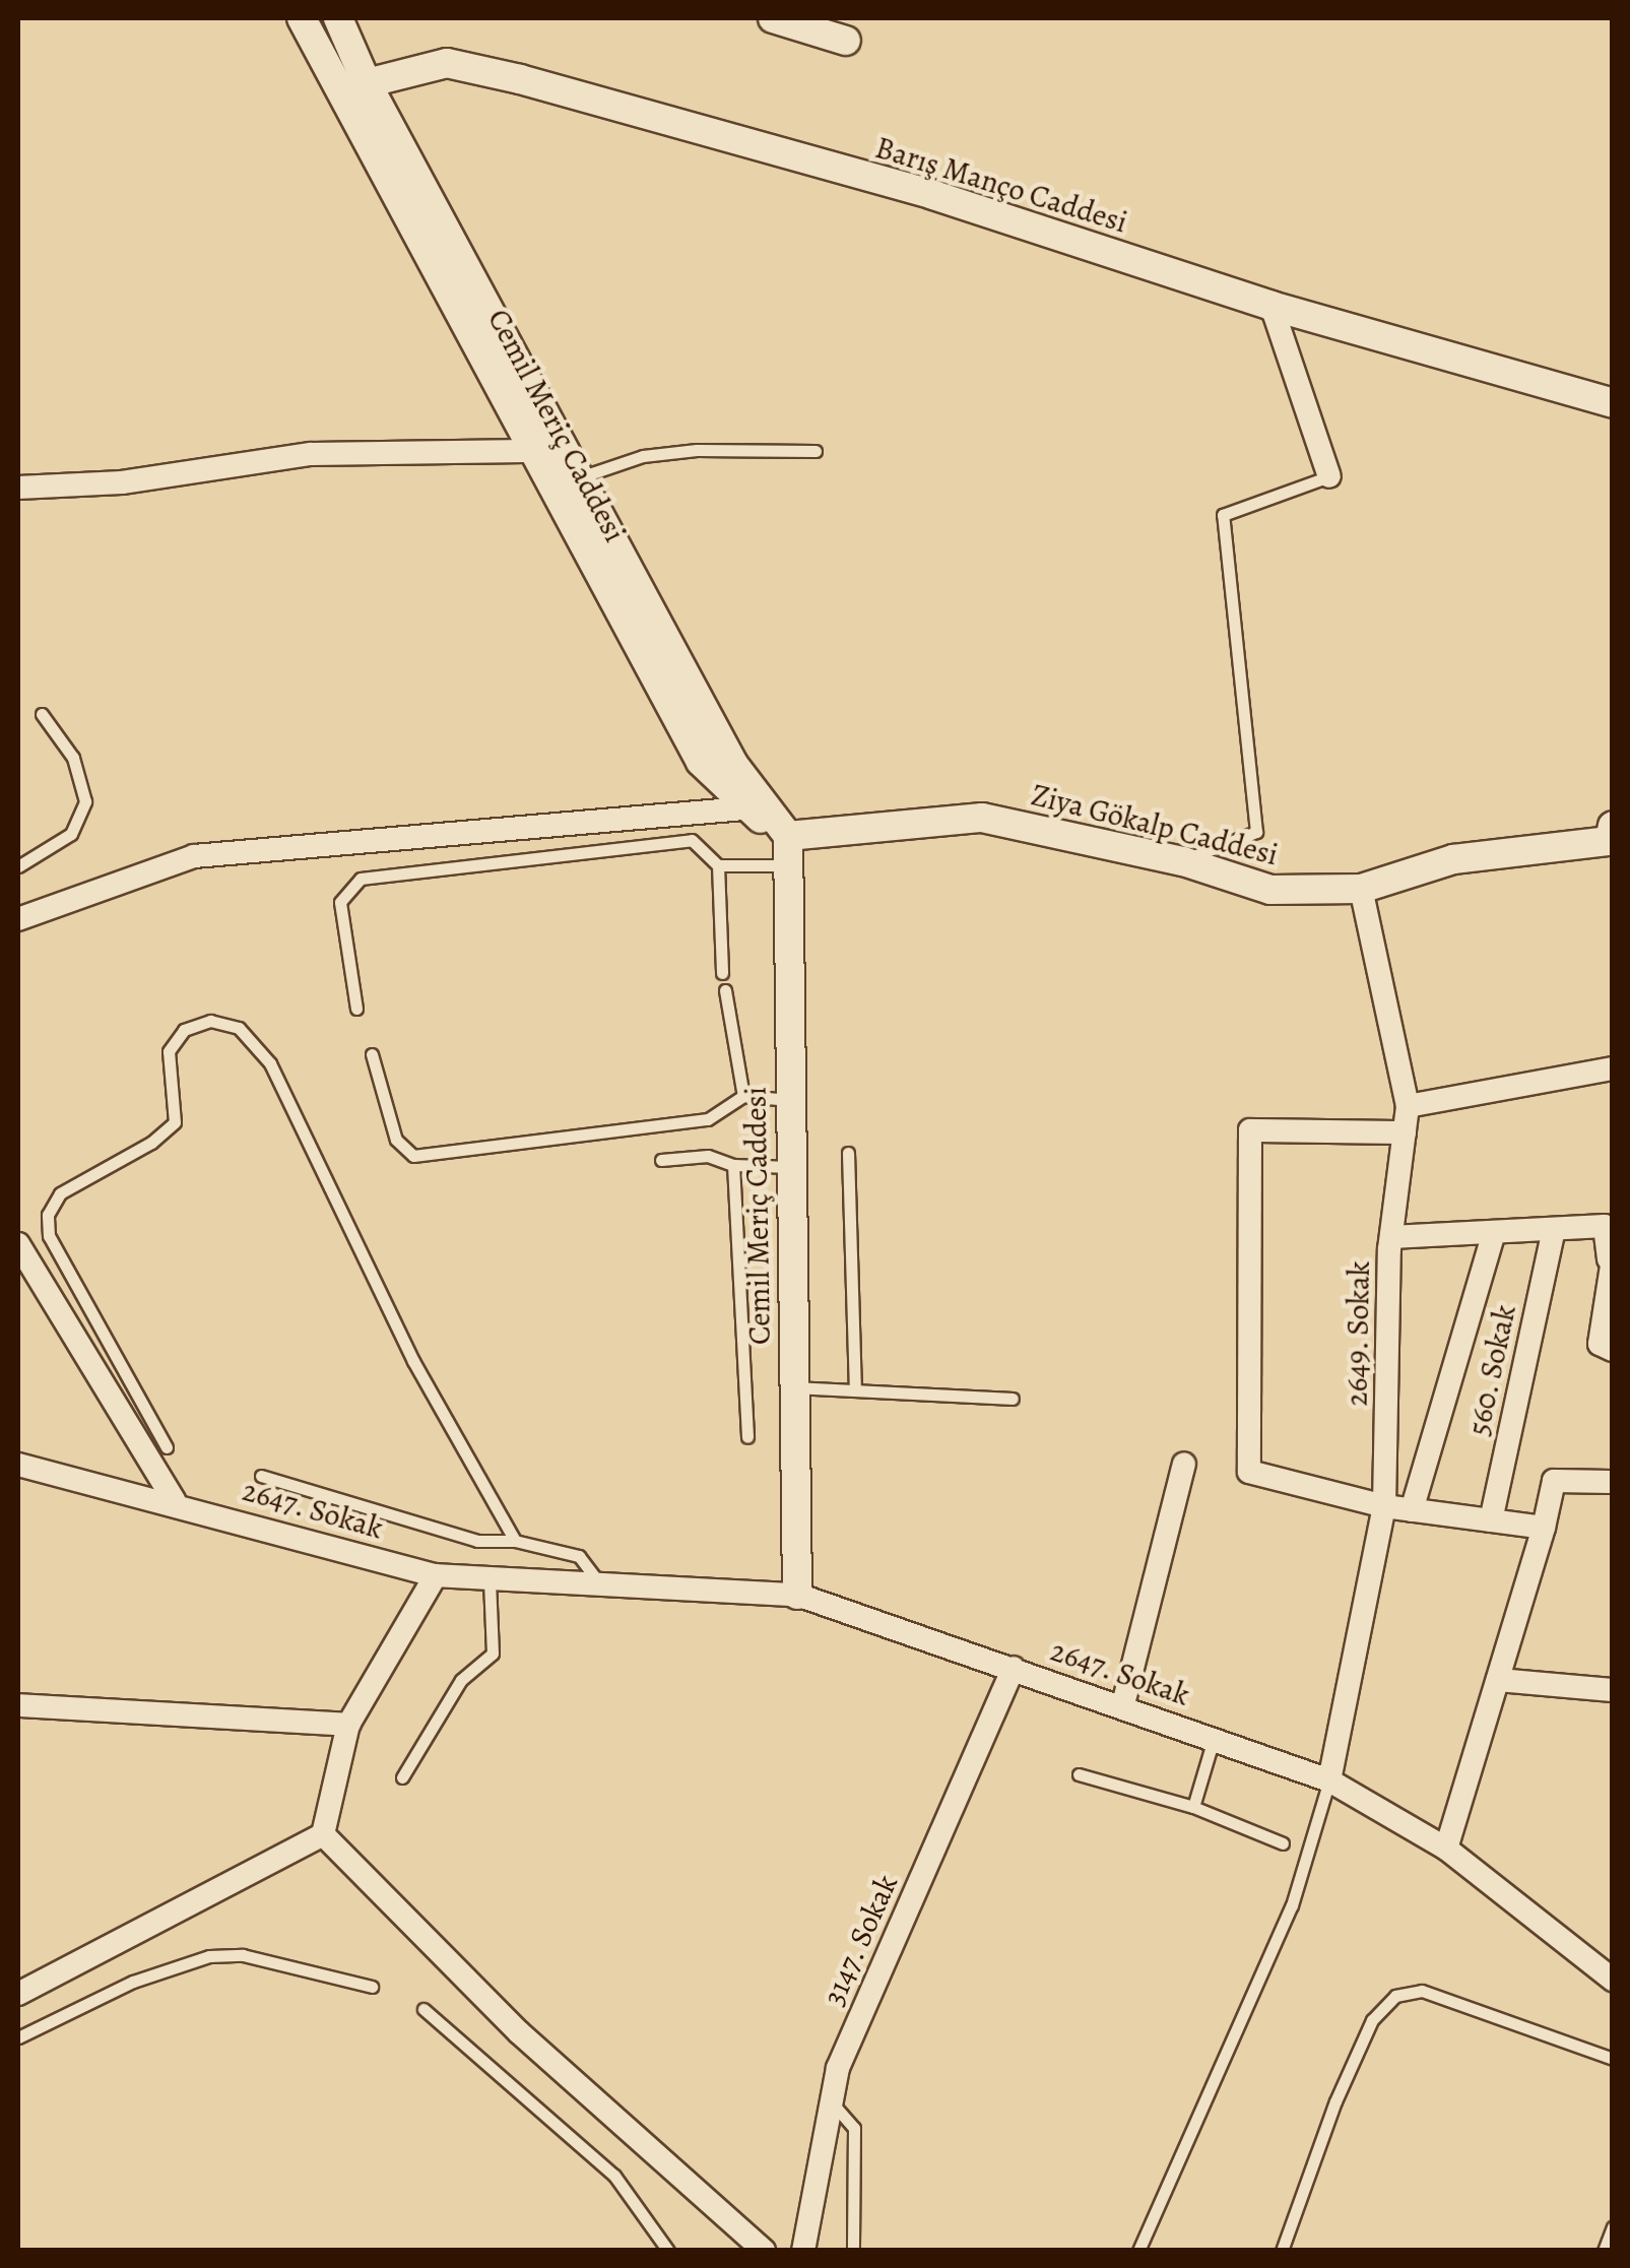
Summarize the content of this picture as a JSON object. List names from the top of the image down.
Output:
{
  "streets": {
    "street": [
      "Barış Manço Caddesi",
      "Cemil Meriç Caddesi",
      "Ziya Gökalp Caddesi",
      "2649. Sokak",
      "560. Sokak",
      "2647. Sokak",
      "3147. Sokak"
    ]
  },
  "crossings": [
    ["Barış Manço Caddesi", "Cemil Meriç Caddesi"],
    ["Cemil Meriç Caddesi", "Ziya Gökalp Caddesi"],
    ["Cemil Meriç Caddesi", "2647. Sokak"],
    ["Ziya Gökalp Caddesi", "2649. Sokak"],
    ["2649. Sokak", "2647. Sokak"],
    ["2647. Sokak", "3147. Sokak"]
  ]
}
